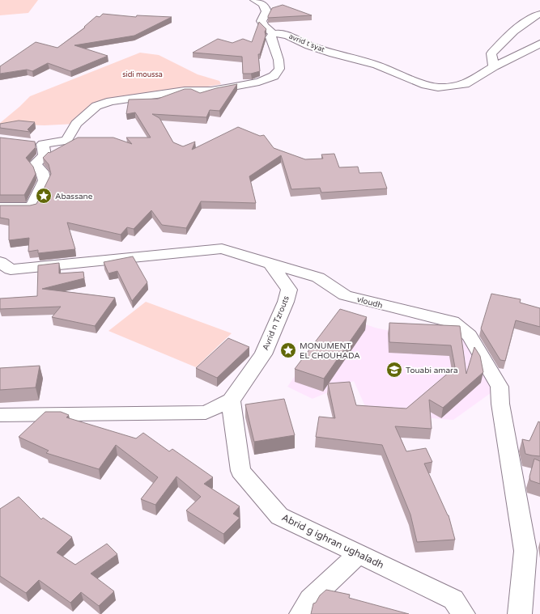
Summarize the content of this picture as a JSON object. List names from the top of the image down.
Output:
{
  "streets": {
    "street": [
      "avrid t syat",
      "vloudh",
      "Avrid n Tzrouts",
      "Abrid g ighran ughaladh"
    ]
  },
  "crossings": [
    ["vloudh", "Avrid n Tzrouts"],
    ["Avrid n Tzrouts", "Abrid g ighran ughaladh"]
  ],
  "parks": ["sidi moussa"],
  "places": {
    "place": ["Abassane", "MONUMENT EL CHOUHADA"],
    "school or university": ["Touabi amara"]
  }
}
